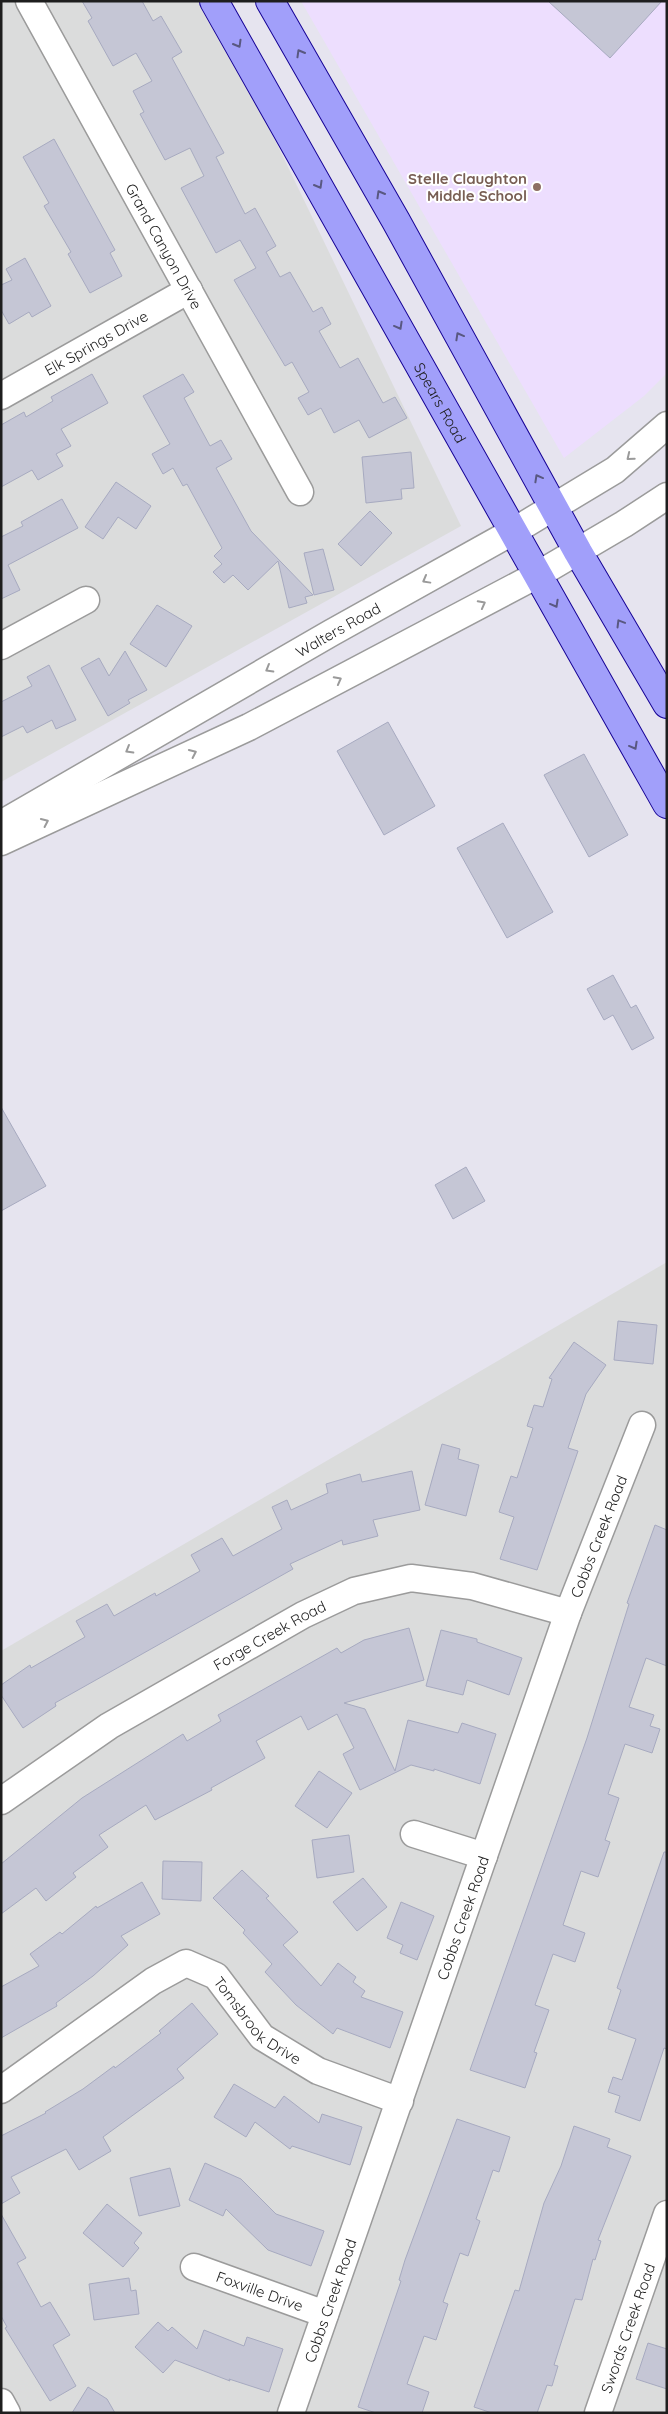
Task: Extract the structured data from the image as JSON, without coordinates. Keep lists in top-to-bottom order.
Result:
{
  "streets": {
    "main road": ["Spears Road"],
    "street": [
      "Grand Canyon Drive",
      "Elk Springs Drive",
      "Walters Road",
      "Cobbs Creek Road",
      "Forge Creek Road",
      "Tomsbrook Drive",
      "Foxville Drive",
      "Swords Creek Road"
    ]
  },
  "crossings": [
    ["Grand Canyon Drive", "Elk Springs Drive"],
    ["Spears Road", "Walters Road"],
    ["Cobbs Creek Road", "Forge Creek Road"],
    ["Cobbs Creek Road", "Tomsbrook Drive"],
    ["Cobbs Creek Road", "Foxville Drive"]
  ],
  "places": ["Stelle Claughton Middle School"]
}
